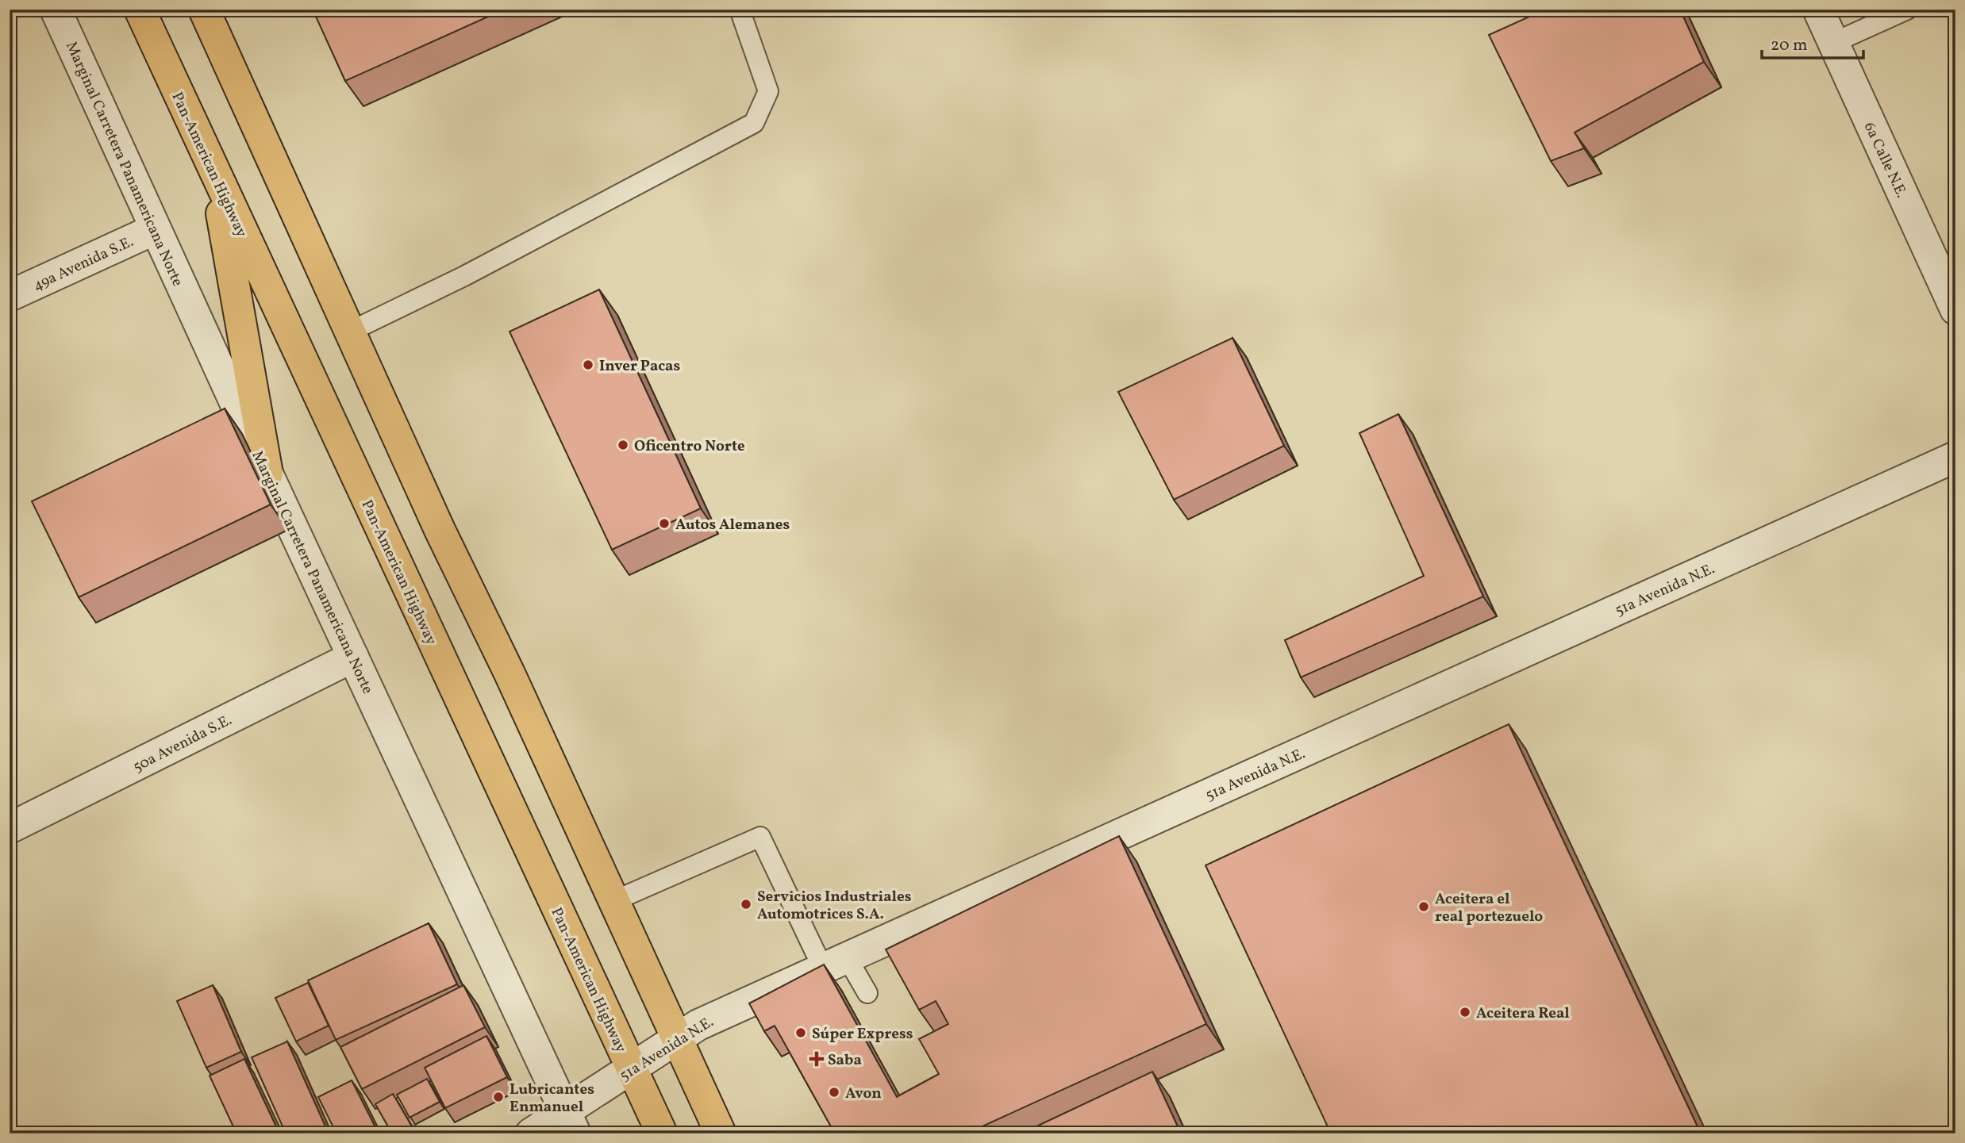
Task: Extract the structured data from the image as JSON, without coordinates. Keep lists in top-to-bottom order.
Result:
{
  "streets": {
    "highway": ["Pan-American Highway"],
    "street": [
      "6a Calle N.E.",
      "Marginal Carretera Panamericana Norte",
      "49a Avenida S.E.",
      "51a Avenida N.E.",
      "50a Avenida S.E."
    ]
  },
  "crossings": [
    ["Marginal Carretera Panamericana Norte", "49a Avenida S.E."],
    ["Marginal Carretera Panamericana Norte", "51a Avenida N.E."],
    ["Marginal Carretera Panamericana Norte", "50a Avenida S.E."],
    ["Pan-American Highway", "51a Avenida N.E."]
  ],
  "places": {
    "other": [
      "Inver Pacas",
      "Oficentro Norte",
      "Autos Alemanes",
      "Servicios Industriales Automotrices S.A.",
      "Aceitera el real portezuelo",
      "Aceitera Real",
      "Súper Express",
      "Avon",
      "Lubricantes Enmanuel"
    ],
    "health": ["Saba"]
  },
  "scale_bar": "20 m"
}
